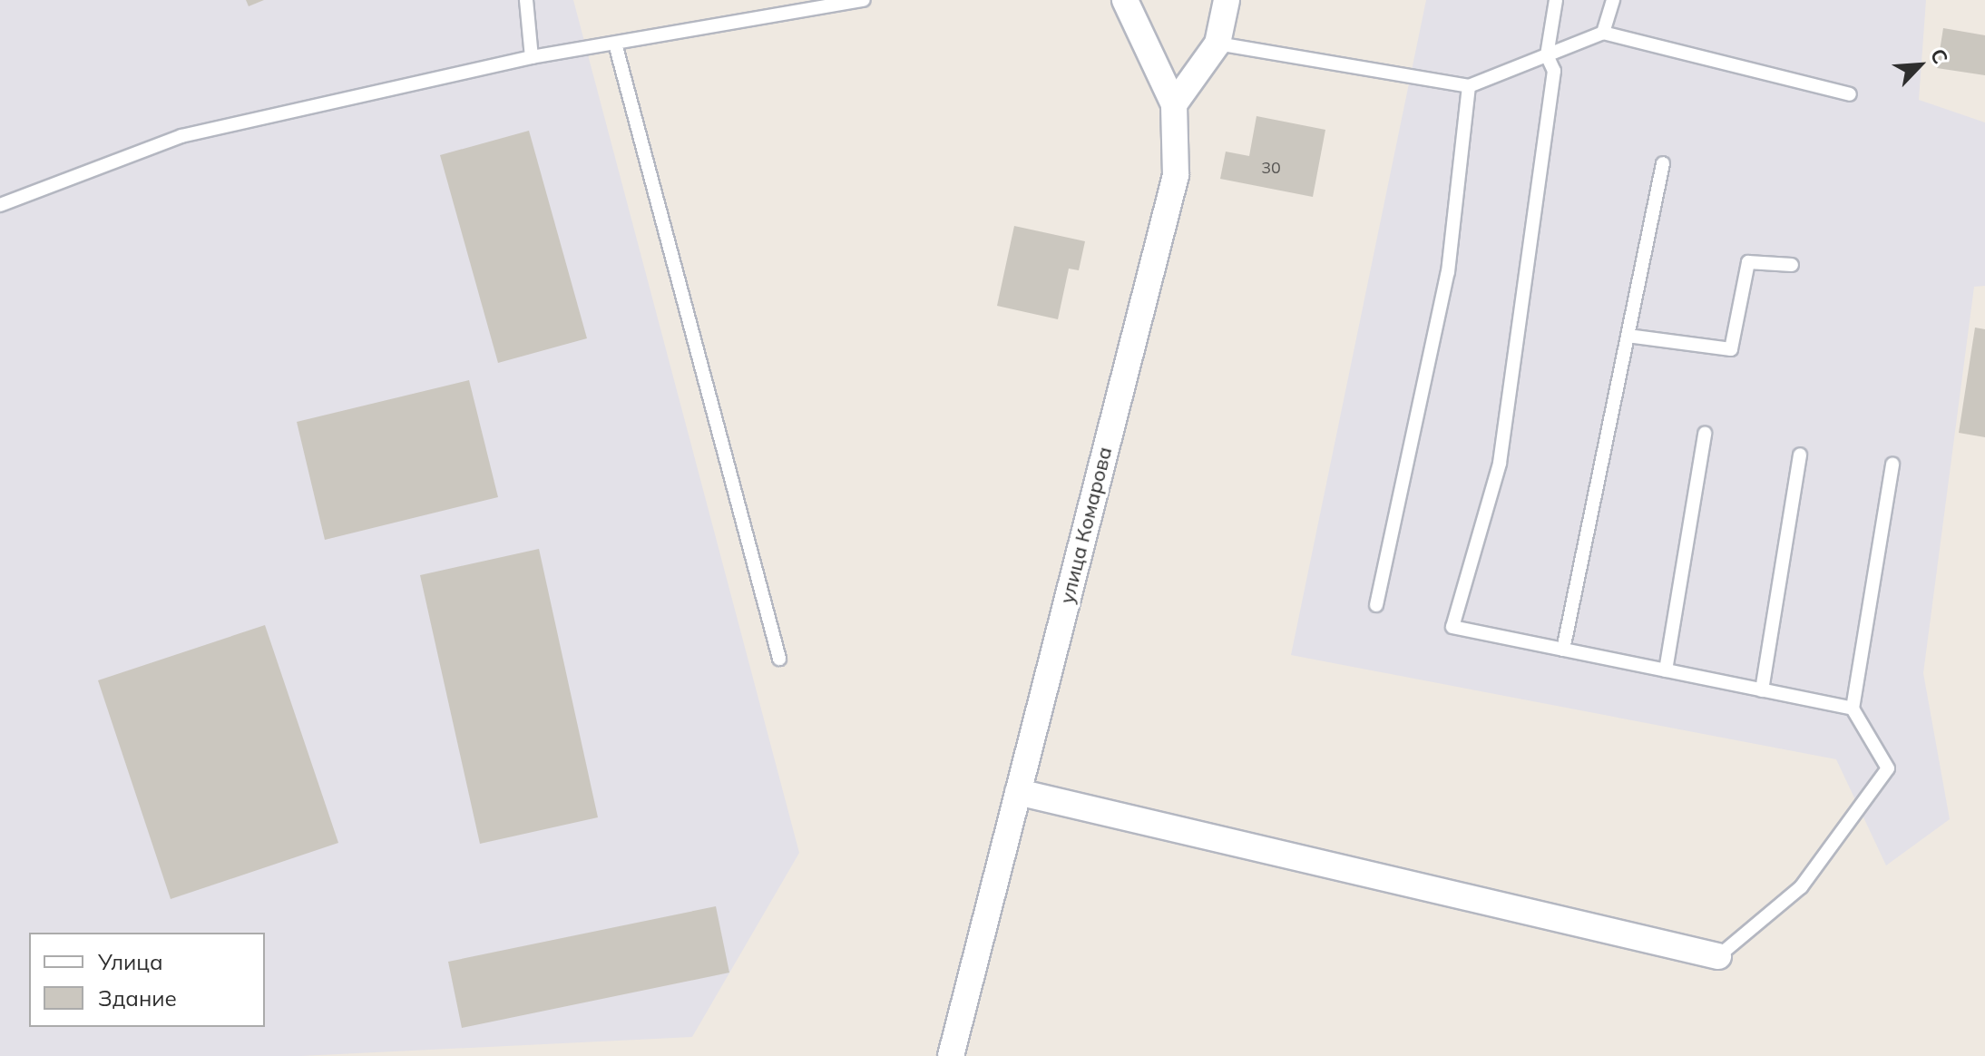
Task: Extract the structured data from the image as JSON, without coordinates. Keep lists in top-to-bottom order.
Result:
{
  "streets": {
    "street": ["улица Комарова"]
  },
  "house_numbers": ["30"],
  "legend": ["Улица", "Здание"],
  "north": "top right"
}
